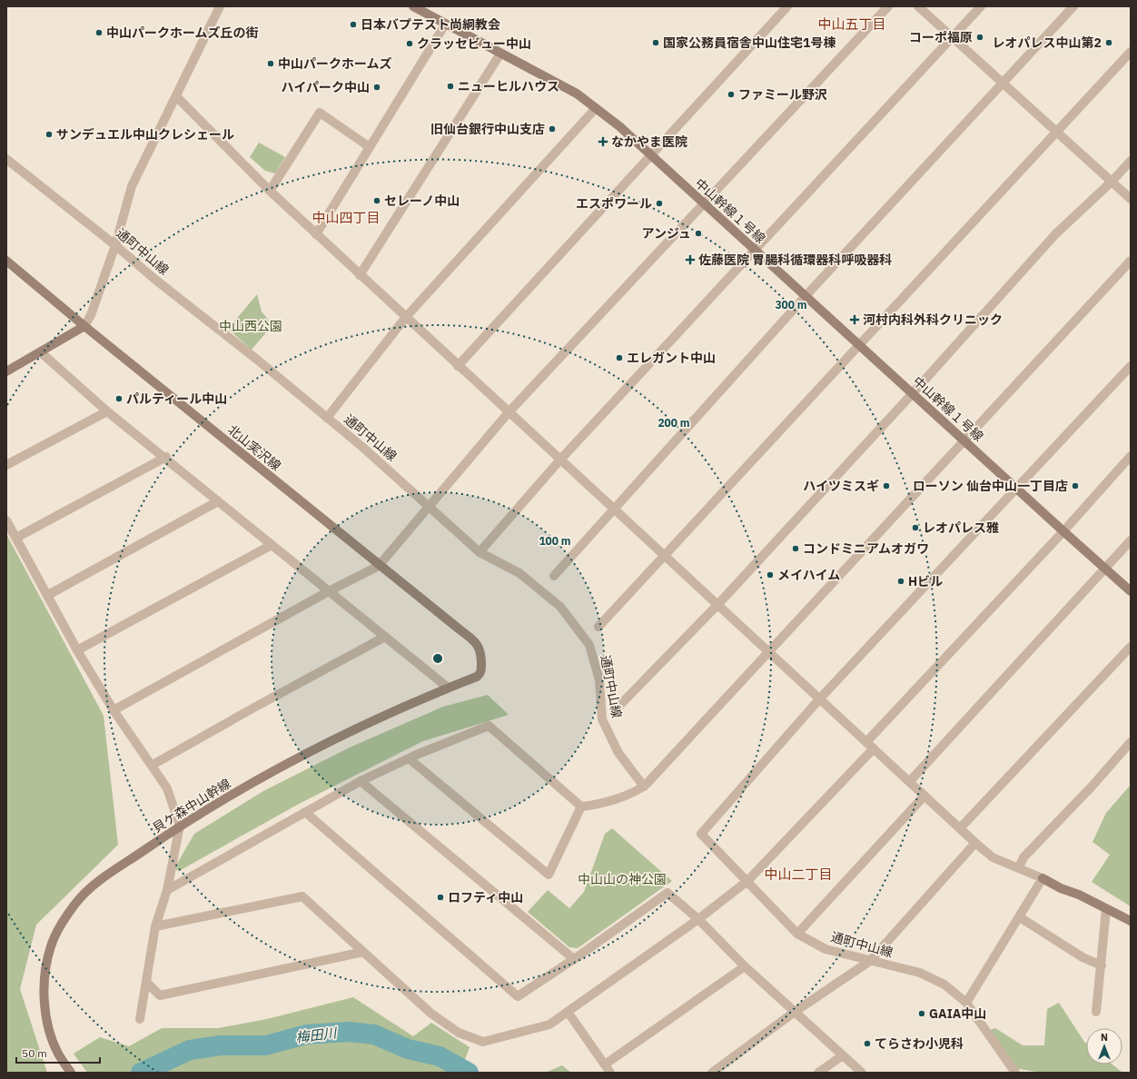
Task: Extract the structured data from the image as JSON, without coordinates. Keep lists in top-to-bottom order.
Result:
{
  "streets": {
    "street": [
      "中山幹線１号線",
      "通町中山線",
      "北山実沢線",
      "貝ケ森中山幹線"
    ]
  },
  "crossings": [
    ["北山実沢線", "貝ケ森中山幹線"]
  ],
  "districts": ["中山五丁目", "中山四丁目", "中山二丁目"],
  "water": ["梅田川"],
  "parks": ["中山西公園", "中山山の神公園"],
  "places": {
    "other": [
      "日本バプテスト尚絅教会",
      "中山パークホームズ丘の街",
      "コーポ福原",
      "国家公務員宿舎中山住宅1号棟",
      "レオパレス中山第2",
      "クラッセビュー中山",
      "中山パークホームズ",
      "ニューヒルハウス",
      "ハイパーク中山",
      "ファミール野沢",
      "旧仙台銀行中山支店",
      "サンデュエル中山クレシェール",
      "セレーノ中山",
      "エスポワール",
      "アンジュ",
      "エレガント中山",
      "パルティール中山",
      "ハイツミスギ",
      "ローソン 仙台中山一丁目店",
      "レオパレス雅",
      "コンドミニアムオガワ",
      "メイハイム",
      "Hビル",
      "ロフティ中山",
      "GAIA中山",
      "てらさわ小児科"
    ],
    "health": ["なかやま医院", "佐藤医院 胃腸科循環器科呼吸器科", "河村内科外科クリニック"]
  },
  "scale_bar": "50 m",
  "north": "top",
  "rings": ["300 m", "200 m", "100 m"]
}
